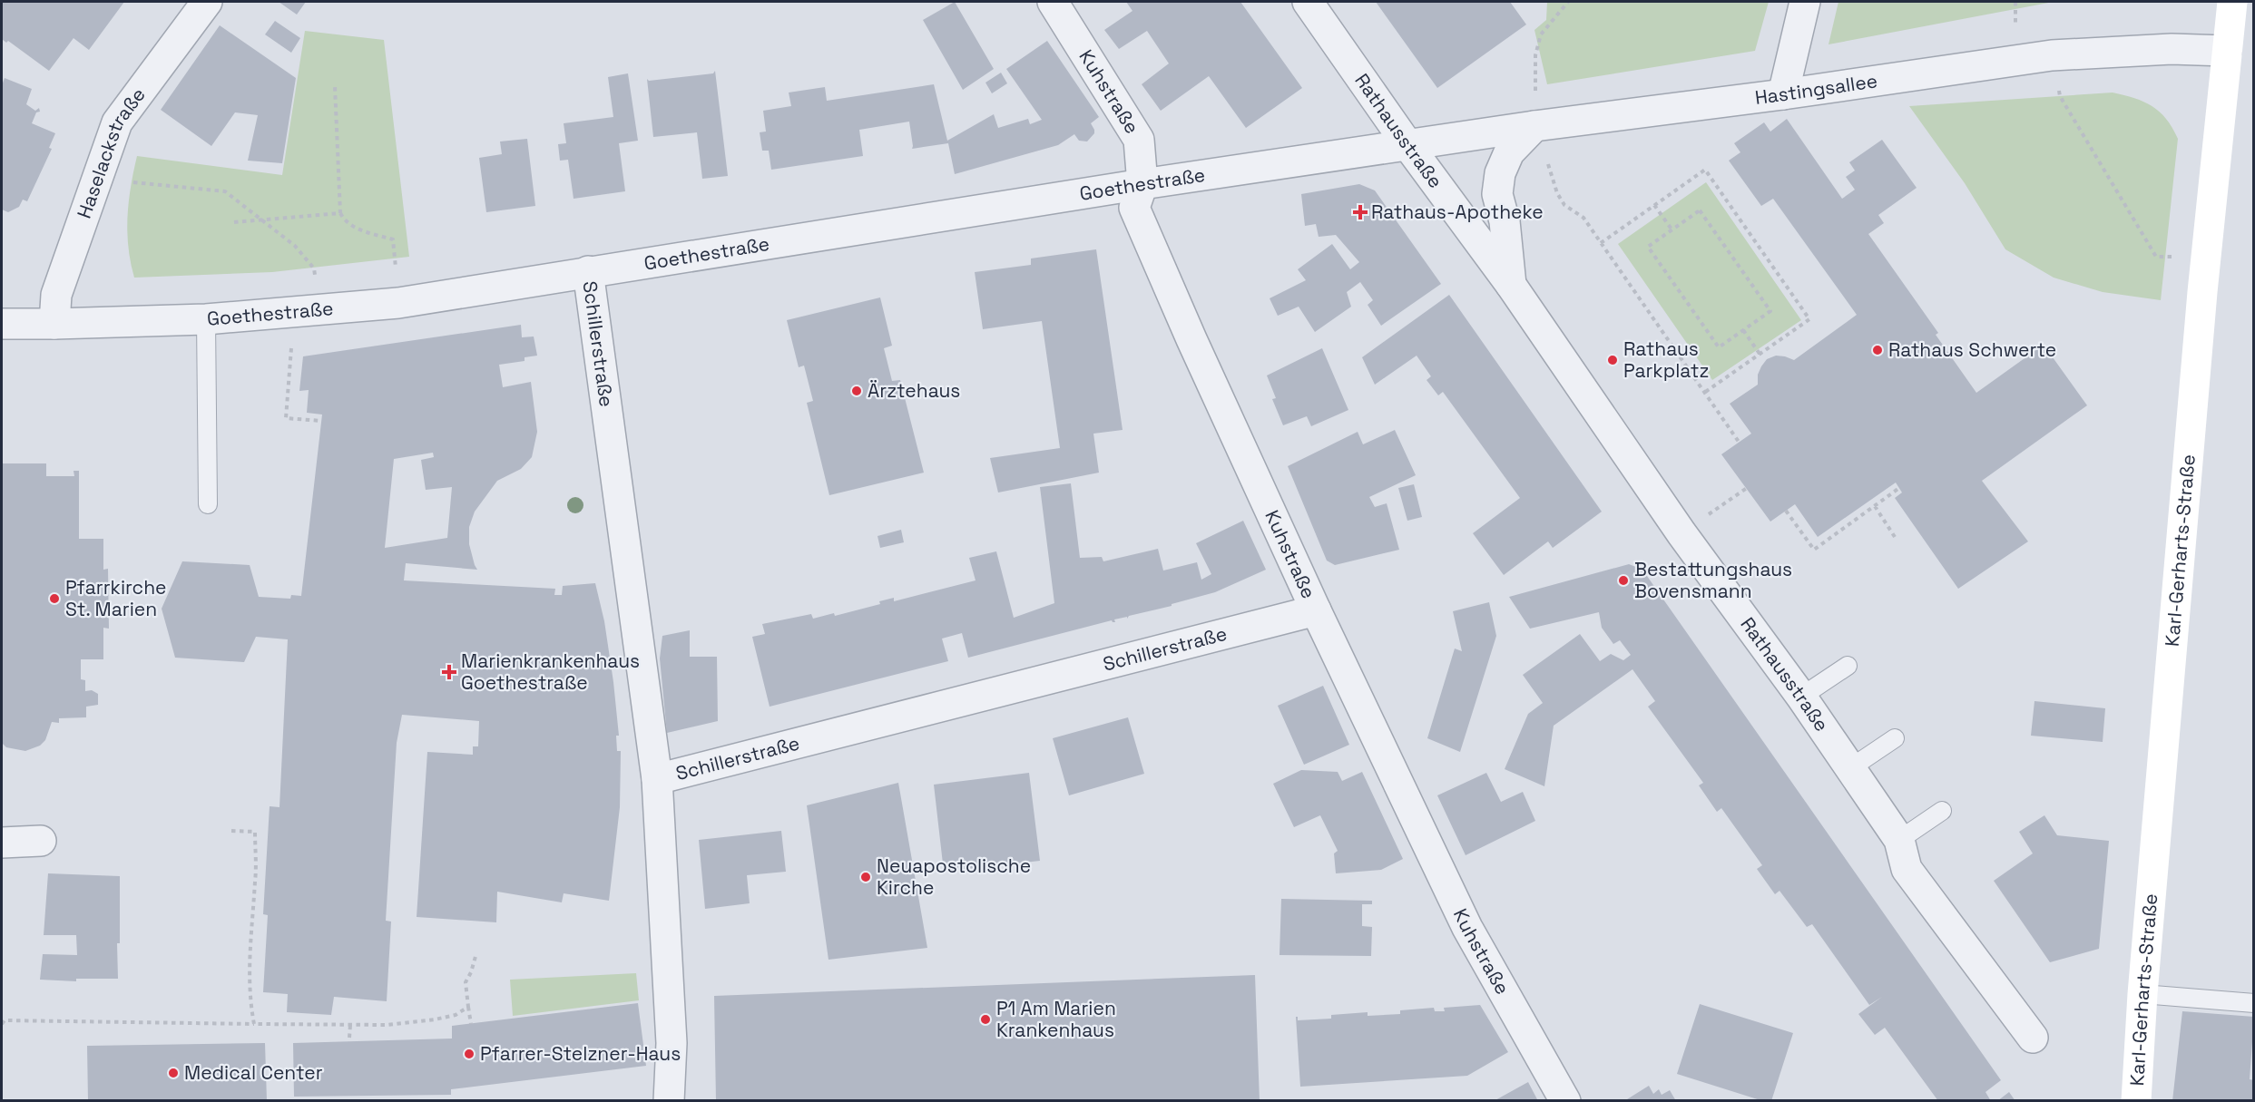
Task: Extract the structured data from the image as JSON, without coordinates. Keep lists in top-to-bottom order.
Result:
{
  "streets": {
    "main road": ["Karl-Gerharts-Straße"],
    "street": [
      "Hastingsallee",
      "Kuhstraße",
      "Rathausstraße",
      "Haselackstraße",
      "Goethestraße",
      "Schillerstraße"
    ]
  },
  "crossings": [
    ["Hastingsallee", "Rathausstraße"],
    ["Hastingsallee", "Goethestraße"],
    ["Hastingsallee", "Karl-Gerharts-Straße"],
    ["Kuhstraße", "Goethestraße"],
    ["Kuhstraße", "Schillerstraße"],
    ["Rathausstraße", "Goethestraße"],
    ["Haselackstraße", "Goethestraße"],
    ["Goethestraße", "Schillerstraße"]
  ],
  "places": {
    "health": ["Rathaus-Apotheke", "Marienkrankenhaus Goethestraße"],
    "other": [
      "Rathaus Schwerte",
      "Rathaus Parkplatz",
      "Ärztehaus",
      "Bestattungshaus Bovensmann",
      "Pfarrkirche St. Marien",
      "Neuapostolische Kirche",
      "P1 Am Marien Krankenhaus",
      "Pfarrer-Stelzner-Haus",
      "Medical Center"
    ]
  }
}
